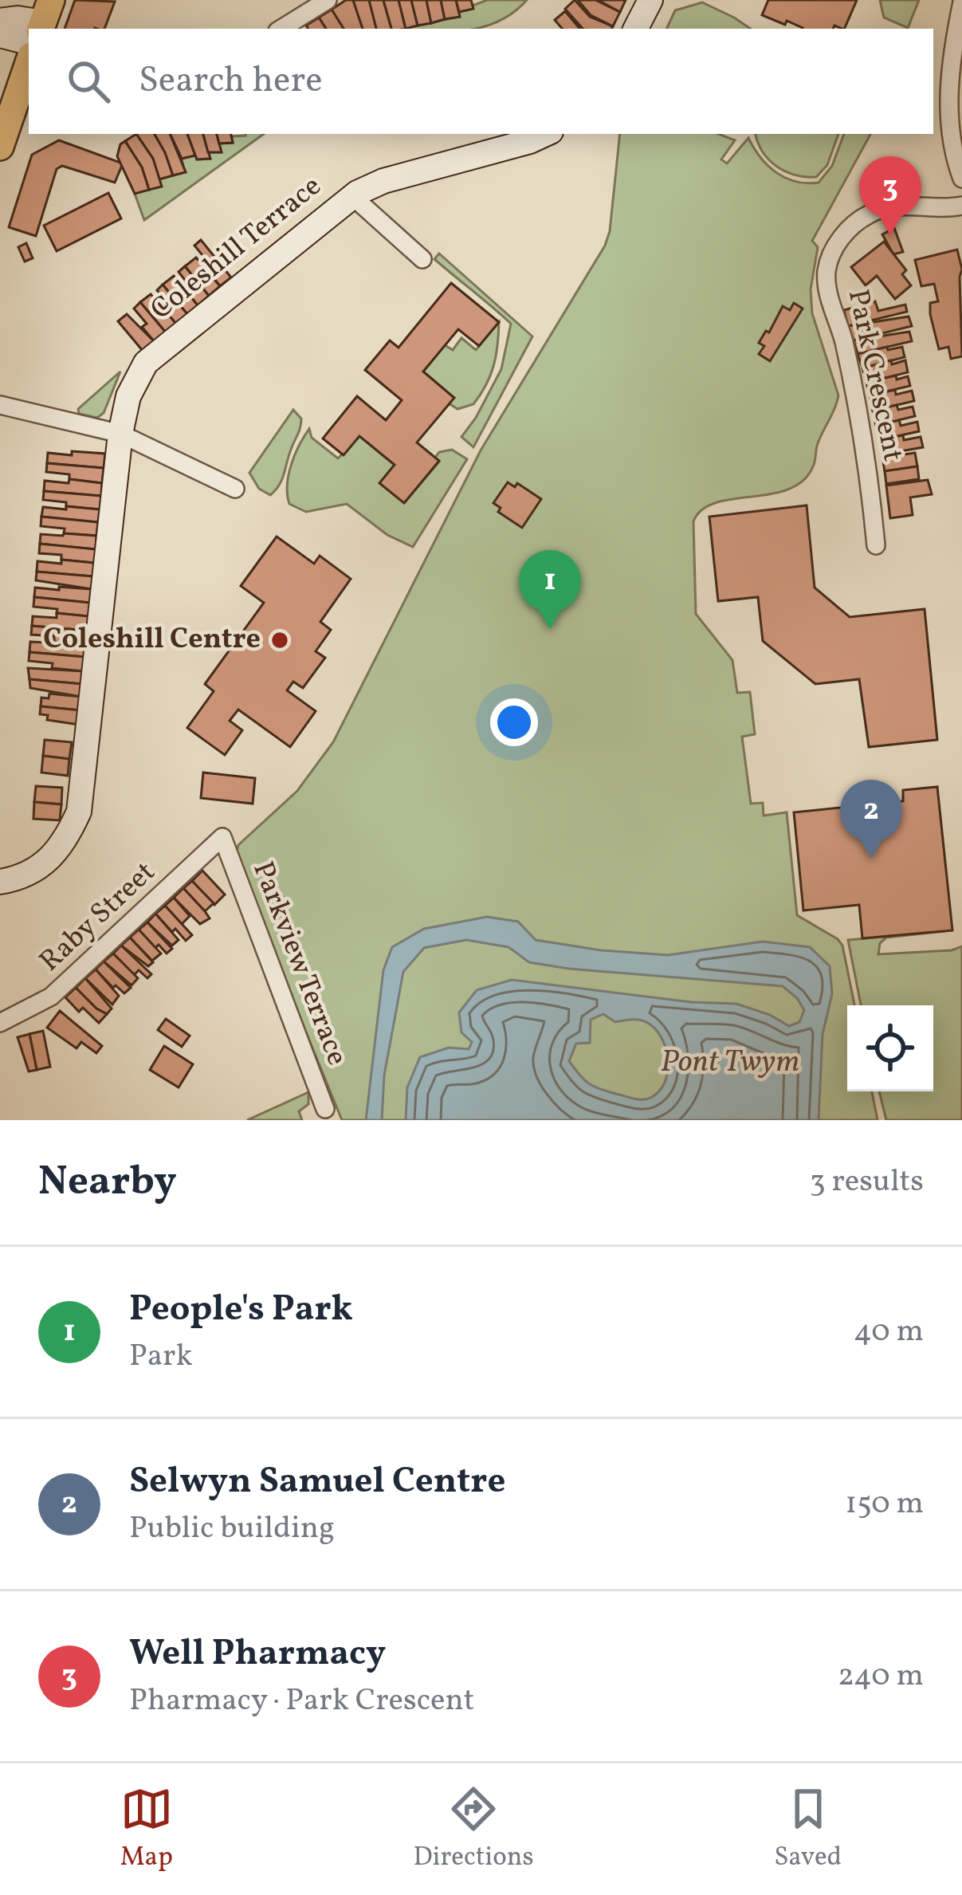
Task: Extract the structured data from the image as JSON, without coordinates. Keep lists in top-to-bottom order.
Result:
{
  "streets": {
    "main road": ["Coleshill Terrace"],
    "street": ["Park Crescent", "Raby Street", "Parkview Terrace"]
  },
  "crossings": [
    ["Raby Street", "Parkview Terrace"]
  ],
  "water": ["Pont Twym"],
  "places": ["Coleshill Centre"],
  "page": {
    "search": "Search here",
    "pins": ["3", "1", "2"],
    "heading": ["Nearby", "3 results"],
    "list": [
      {
        "mark": "1",
        "name": "People's Park",
        "note": "Park",
        "value": "40 m"
      },
      {
        "mark": "2",
        "name": "Selwyn Samuel Centre",
        "note": "Public building",
        "value": "150 m"
      },
      {
        "mark": "3",
        "name": "Well Pharmacy",
        "note": "Pharmacy · Park Crescent",
        "value": "240 m"
      }
    ],
    "nav": ["Map", "Directions", "Saved"]
  }
}
